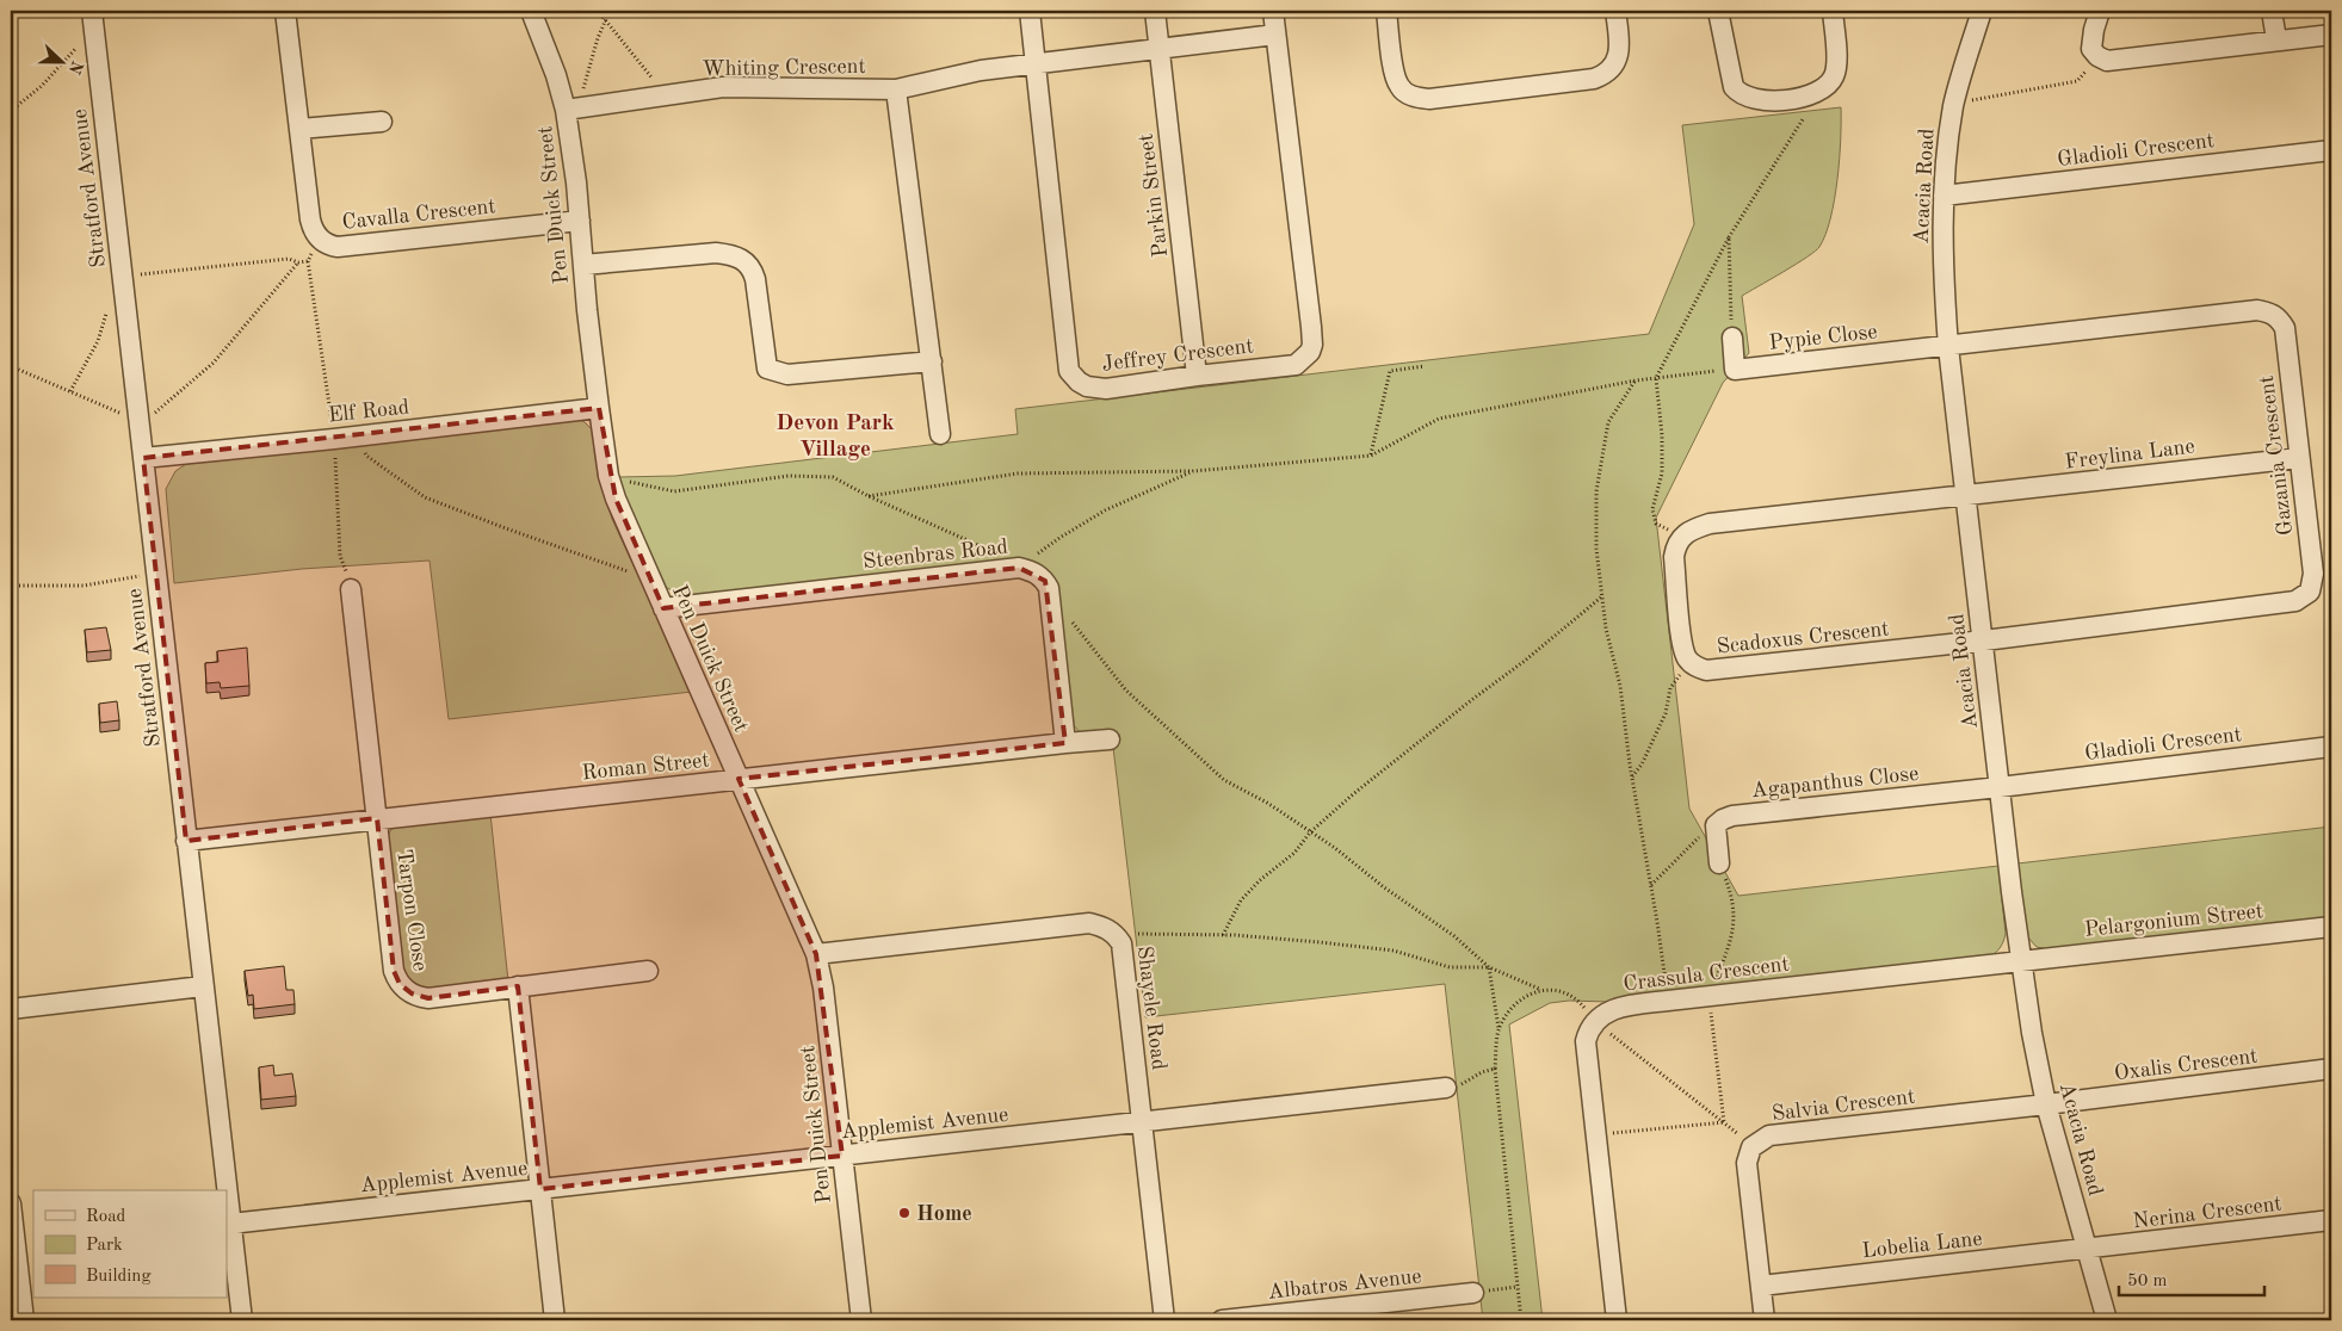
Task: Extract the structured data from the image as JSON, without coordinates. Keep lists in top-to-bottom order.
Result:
{
  "streets": {
    "street": [
      "Whiting Crescent",
      "Gladioli Crescent",
      "Acacia Road",
      "Stratford Avenue",
      "Parkin Street",
      "Pen Duick Street",
      "Cavalla Crescent",
      "Pypie Close",
      "Jeffrey Crescent",
      "Elf Road",
      "Freylina Lane",
      "Gazania Crescent",
      "Steenbras Road",
      "Scadoxus Crescent",
      "Roman Street",
      "Agapanthus Close",
      "Tarpon Close",
      "Pelargonium Street",
      "Crassula Crescent",
      "Shayele Road",
      "Oxalis Crescent",
      "Salvia Crescent",
      "Applemist Avenue",
      "Nerina Crescent",
      "Lobelia Lane",
      "Albatros Avenue"
    ]
  },
  "crossings": [
    ["Whiting Crescent", "Parkin Street"],
    ["Whiting Crescent", "Pen Duick Street"],
    ["Whiting Crescent", "Jeffrey Crescent"],
    ["Gladioli Crescent", "Acacia Road"],
    ["Gladioli Crescent", "Agapanthus Close"],
    ["Acacia Road", "Pypie Close"],
    ["Acacia Road", "Freylina Lane"],
    ["Acacia Road", "Gazania Crescent"],
    ["Acacia Road", "Scadoxus Crescent"],
    ["Acacia Road", "Agapanthus Close"],
    ["Acacia Road", "Pelargonium Street"],
    ["Acacia Road", "Crassula Crescent"],
    ["Acacia Road", "Oxalis Crescent"],
    ["Acacia Road", "Salvia Crescent"],
    ["Acacia Road", "Nerina Crescent"],
    ["Acacia Road", "Lobelia Lane"],
    ["Stratford Avenue", "Elf Road"],
    ["Stratford Avenue", "Roman Street"],
    ["Stratford Avenue", "Applemist Avenue"],
    ["Parkin Street", "Jeffrey Crescent"],
    ["Pen Duick Street", "Cavalla Crescent"],
    ["Pen Duick Street", "Elf Road"],
    ["Pen Duick Street", "Steenbras Road"],
    ["Pen Duick Street", "Roman Street"],
    ["Pen Duick Street", "Shayele Road"],
    ["Pen Duick Street", "Applemist Avenue"],
    ["Pypie Close", "Gazania Crescent"],
    ["Freylina Lane", "Gazania Crescent"],
    ["Gazania Crescent", "Scadoxus Crescent"],
    ["Steenbras Road", "Roman Street"],
    ["Roman Street", "Tarpon Close"],
    ["Pelargonium Street", "Crassula Crescent"],
    ["Shayele Road", "Applemist Avenue"],
    ["Oxalis Crescent", "Salvia Crescent"],
    ["Salvia Crescent", "Lobelia Lane"],
    ["Nerina Crescent", "Lobelia Lane"]
  ],
  "districts": ["Devon Park Village"],
  "places": ["Home"],
  "legend": ["Road", "Park", "Building"],
  "scale_bar": "50 m",
  "north": "right"
}
